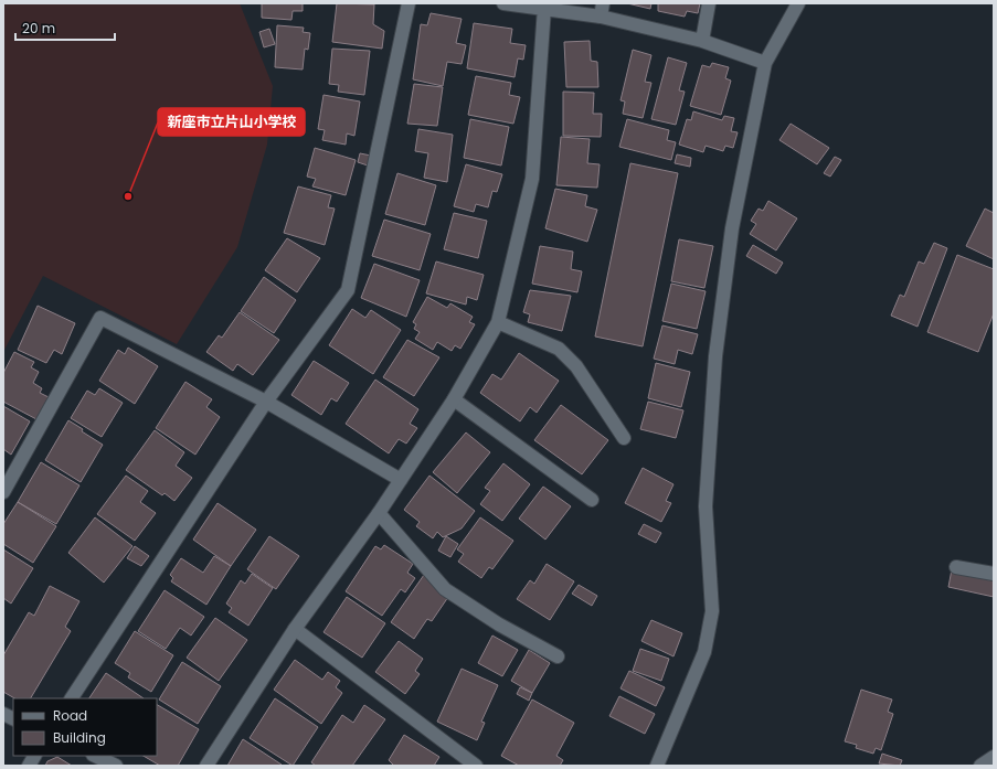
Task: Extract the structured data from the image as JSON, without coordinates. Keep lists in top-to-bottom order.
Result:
{
  "places": ["新座市立片山小学校"],
  "legend": ["Road", "Building"],
  "scale_bar": "20 m"
}
